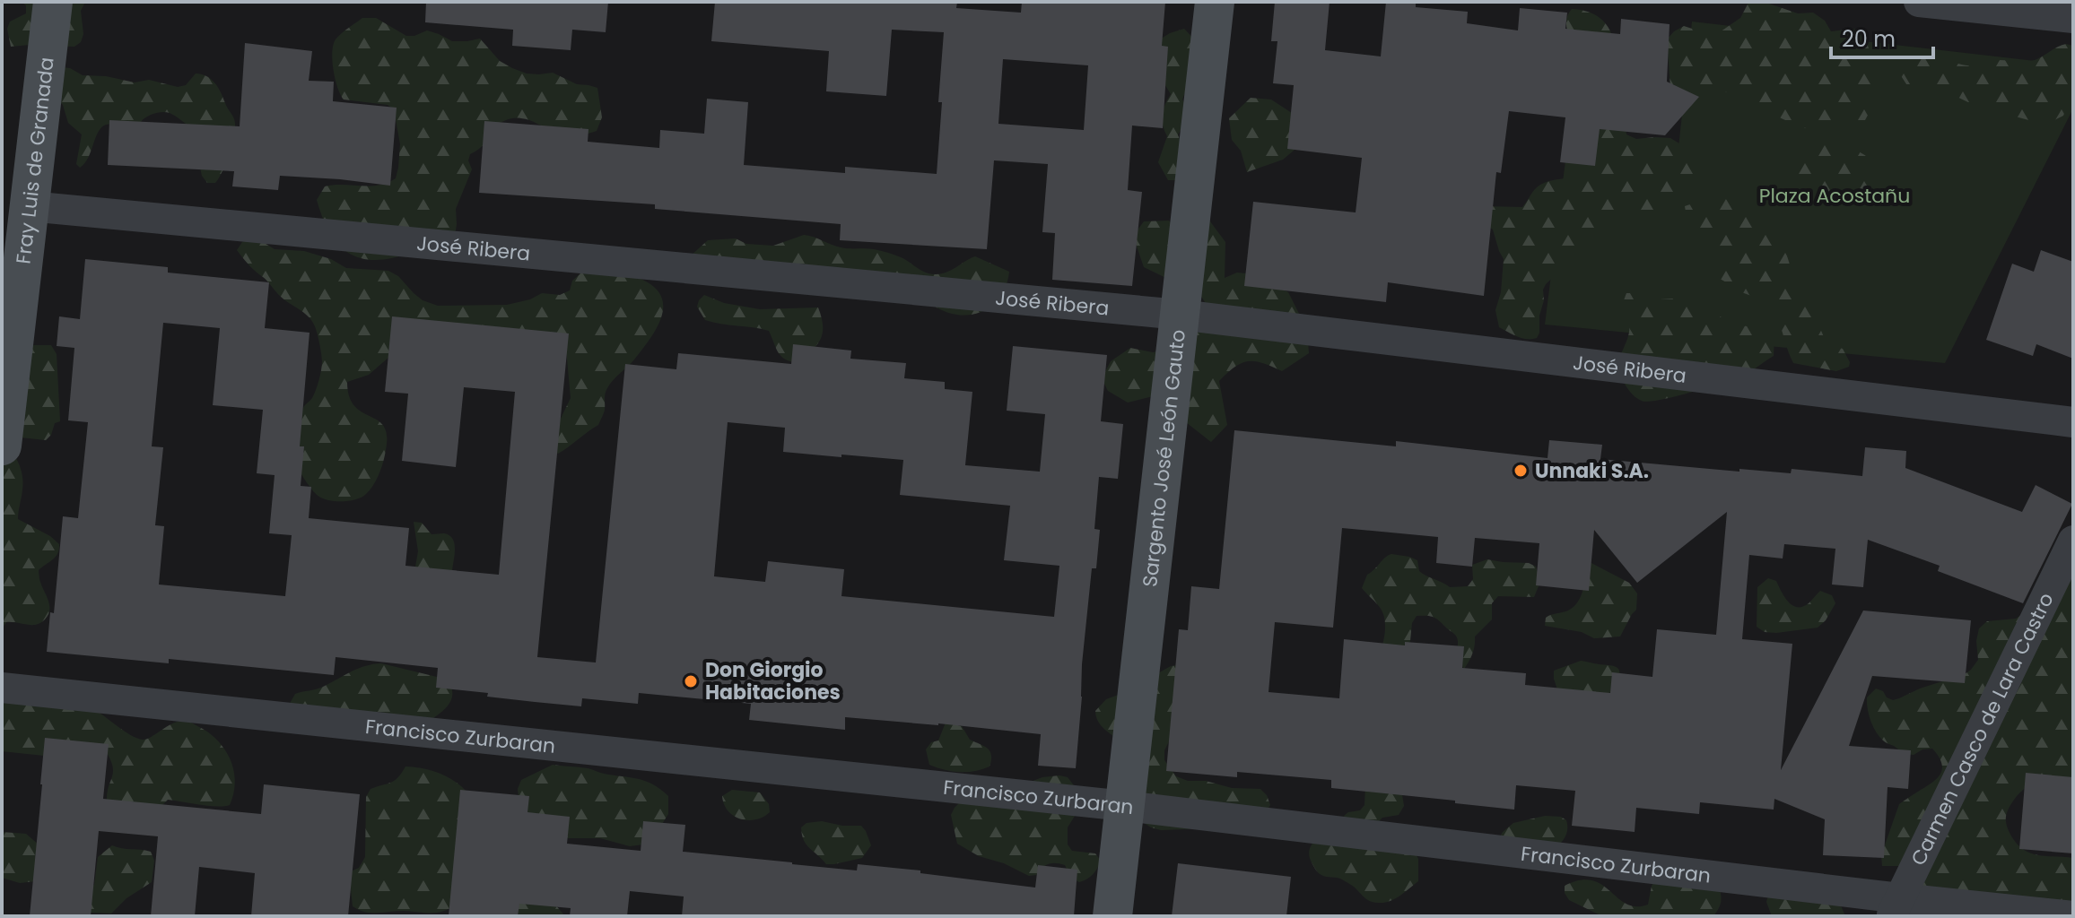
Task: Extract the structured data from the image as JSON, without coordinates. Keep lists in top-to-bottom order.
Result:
{
  "streets": {
    "street": [
      "Fray Luis de Granada",
      "José Ribera",
      "Sargento José León Gauto",
      "Carmen Casco de Lara Castro",
      "Francisco Zurbaran"
    ]
  },
  "crossings": [
    ["Fray Luis de Granada", "José Ribera"],
    ["José Ribera", "Sargento José León Gauto"],
    ["Sargento José León Gauto", "Francisco Zurbaran"],
    ["Carmen Casco de Lara Castro", "Francisco Zurbaran"]
  ],
  "parks": ["Plaza Acostañu"],
  "places": ["Unnaki S.A.", "Don Giorgio Habitaciones"],
  "scale_bar": "20 m"
}
